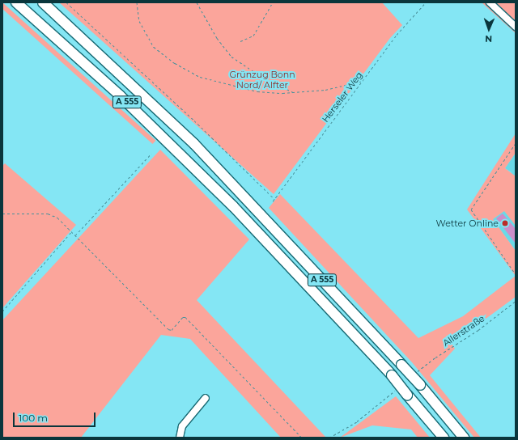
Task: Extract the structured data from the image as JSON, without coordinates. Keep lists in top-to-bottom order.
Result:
{
  "streets": {
    "highway": ["A 555"],
    "path": ["Herseler Weg", "Allerstraße"]
  },
  "parks": ["Grünzug Bonn Nord/ Alfter"],
  "places": ["Wetter Online"],
  "scale_bar": "100 m",
  "north": "bottom"
}
